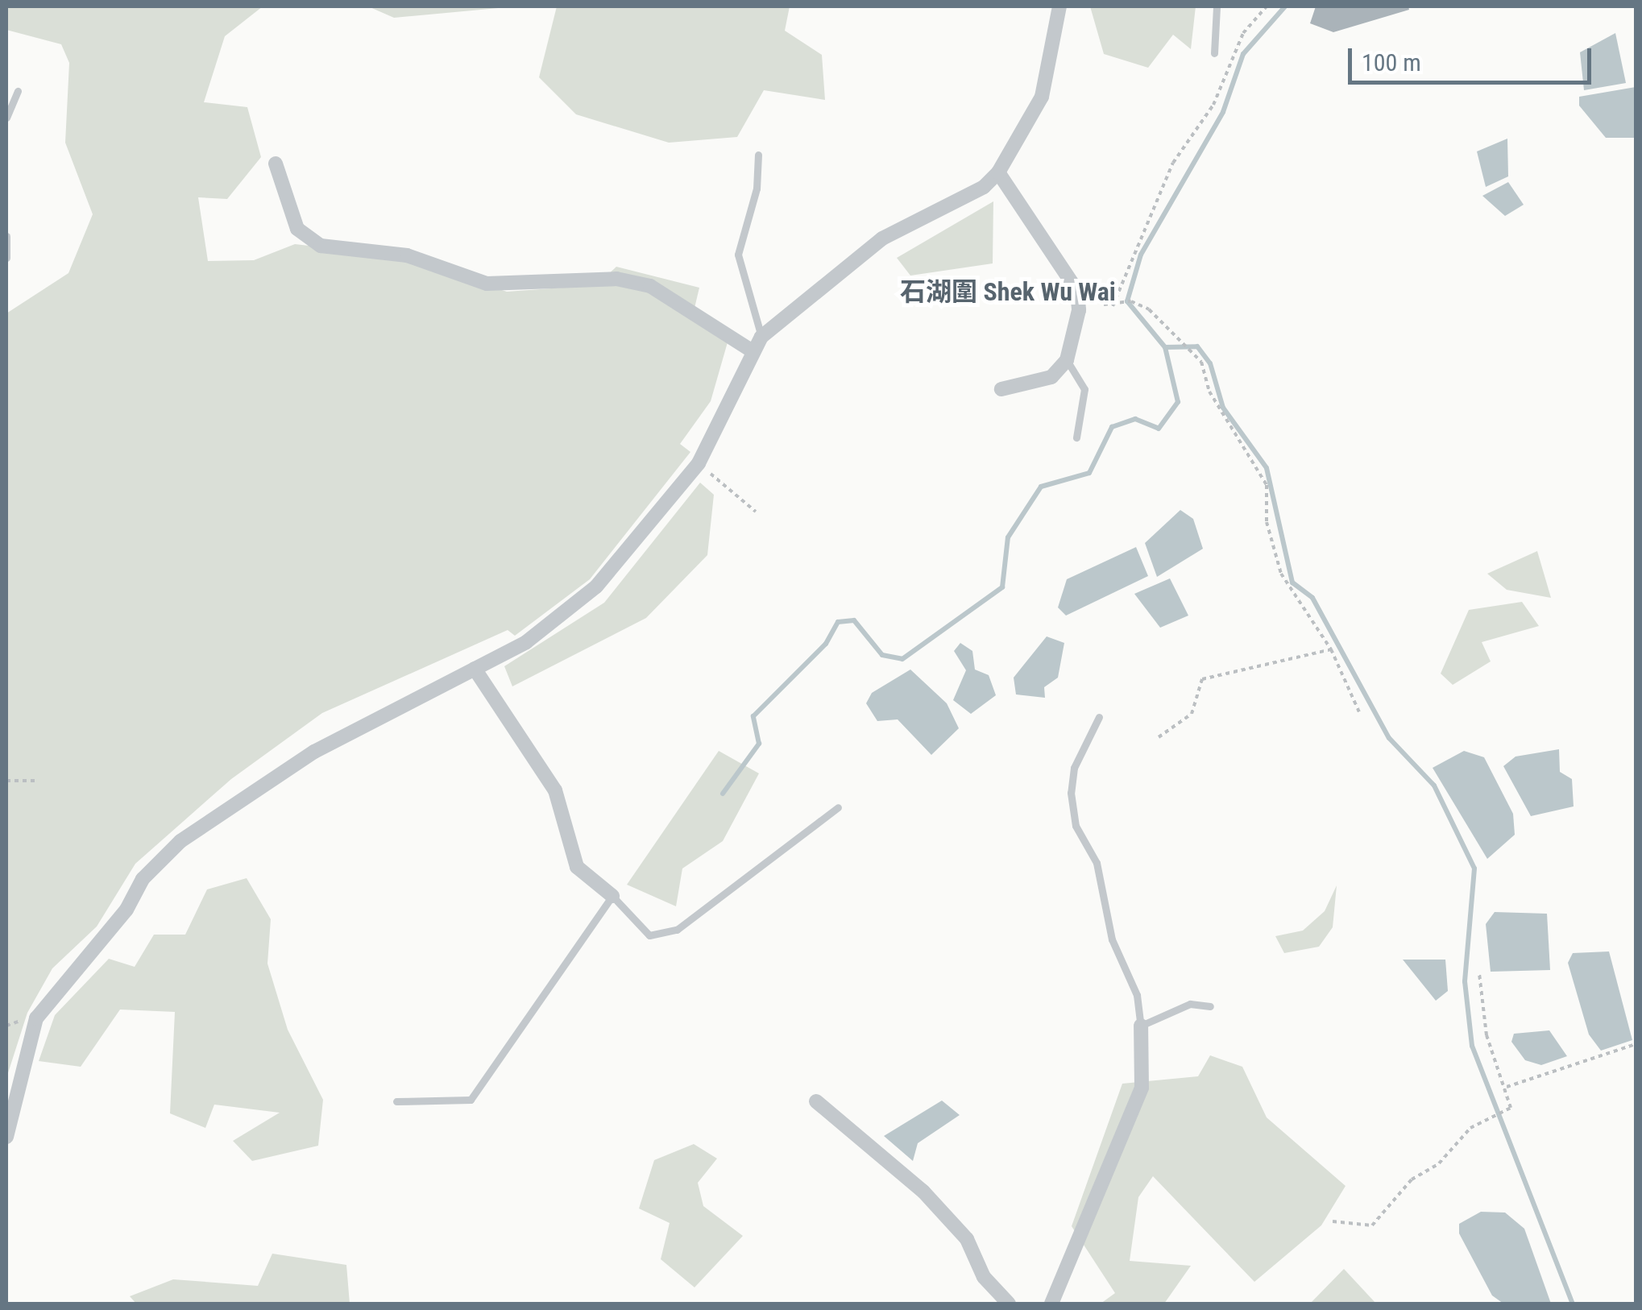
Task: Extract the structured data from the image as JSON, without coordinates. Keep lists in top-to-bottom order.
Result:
{
  "districts": ["石湖圍 Shek Wu Wai"],
  "scale_bar": "100 m"
}
